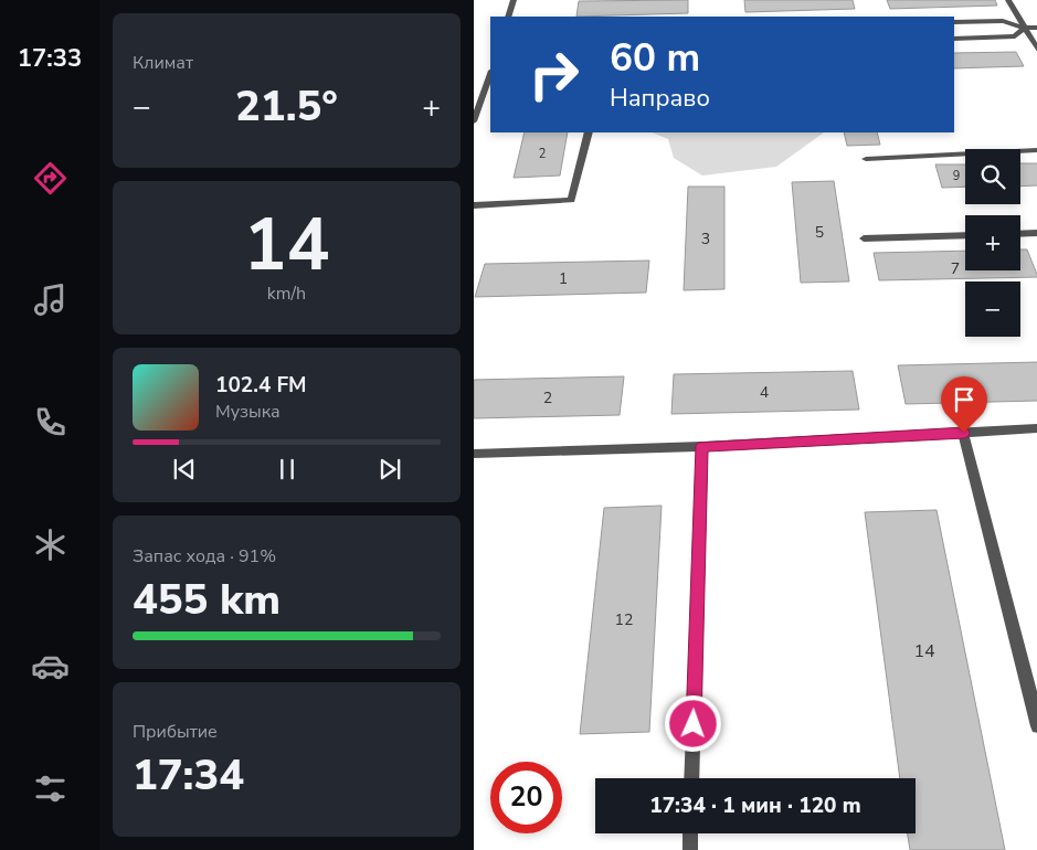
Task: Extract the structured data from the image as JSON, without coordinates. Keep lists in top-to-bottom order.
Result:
{
  "house_numbers": [
    "2",
    "9",
    "5",
    "3",
    "7",
    "1",
    "4",
    "2",
    "12",
    "14"
  ],
  "page": {
    "tabs": "17:33",
    "tile": [
      "Климат",
      ["14", "km/h"],
      ["Запас хода · 91%", "455 km"],
      ["Прибытие", "17:34"]
    ],
    "turn": ["60 m", "Направо"],
    "heat": ["−", "21.5°", "+"],
    "map_buttons": ["+", "−"],
    "song": ["102.4 FM", "Музыка"],
    "limit": "20",
    "trip": "17:34 · 1 мин · 120 m"
  }
}
